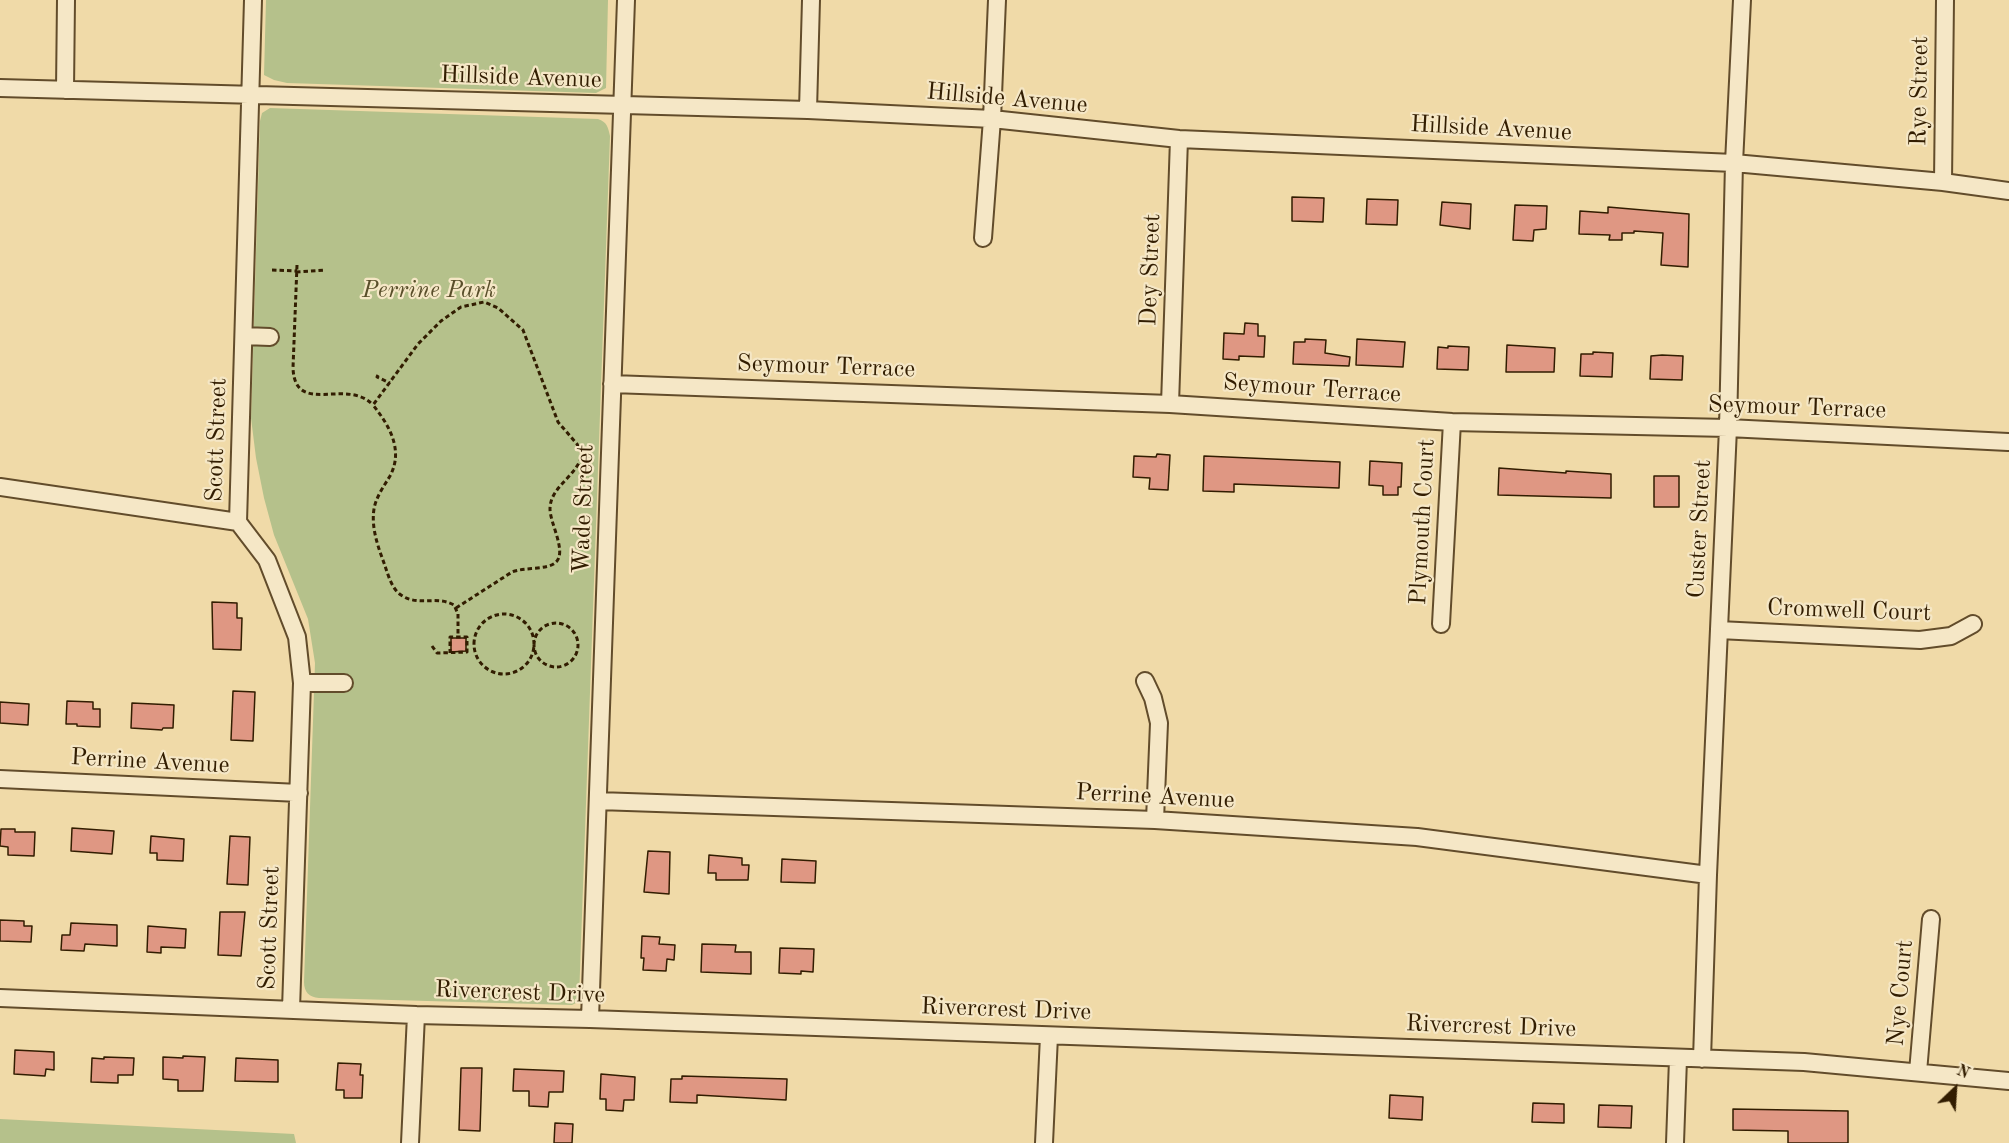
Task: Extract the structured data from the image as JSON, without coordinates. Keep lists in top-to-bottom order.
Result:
{
  "streets": {
    "street": [
      "Hillside Avenue",
      "Rye Street",
      "Dey Street",
      "Seymour Terrace",
      "Scott Street",
      "Wade Street",
      "Plymouth Court",
      "Custer Street",
      "Cromwell Court",
      "Perrine Avenue",
      "Rivercrest Drive",
      "Nye Court"
    ]
  },
  "crossings": [
    ["Hillside Avenue", "Rye Street"],
    ["Hillside Avenue", "Dey Street"],
    ["Hillside Avenue", "Scott Street"],
    ["Hillside Avenue", "Wade Street"],
    ["Hillside Avenue", "Custer Street"],
    ["Dey Street", "Seymour Terrace"],
    ["Seymour Terrace", "Wade Street"],
    ["Seymour Terrace", "Plymouth Court"],
    ["Seymour Terrace", "Custer Street"],
    ["Scott Street", "Perrine Avenue"],
    ["Scott Street", "Rivercrest Drive"],
    ["Wade Street", "Perrine Avenue"],
    ["Wade Street", "Rivercrest Drive"],
    ["Custer Street", "Cromwell Court"],
    ["Custer Street", "Perrine Avenue"],
    ["Custer Street", "Rivercrest Drive"],
    ["Rivercrest Drive", "Nye Court"]
  ],
  "parks": ["Perrine Park"],
  "north": "top right"
}
